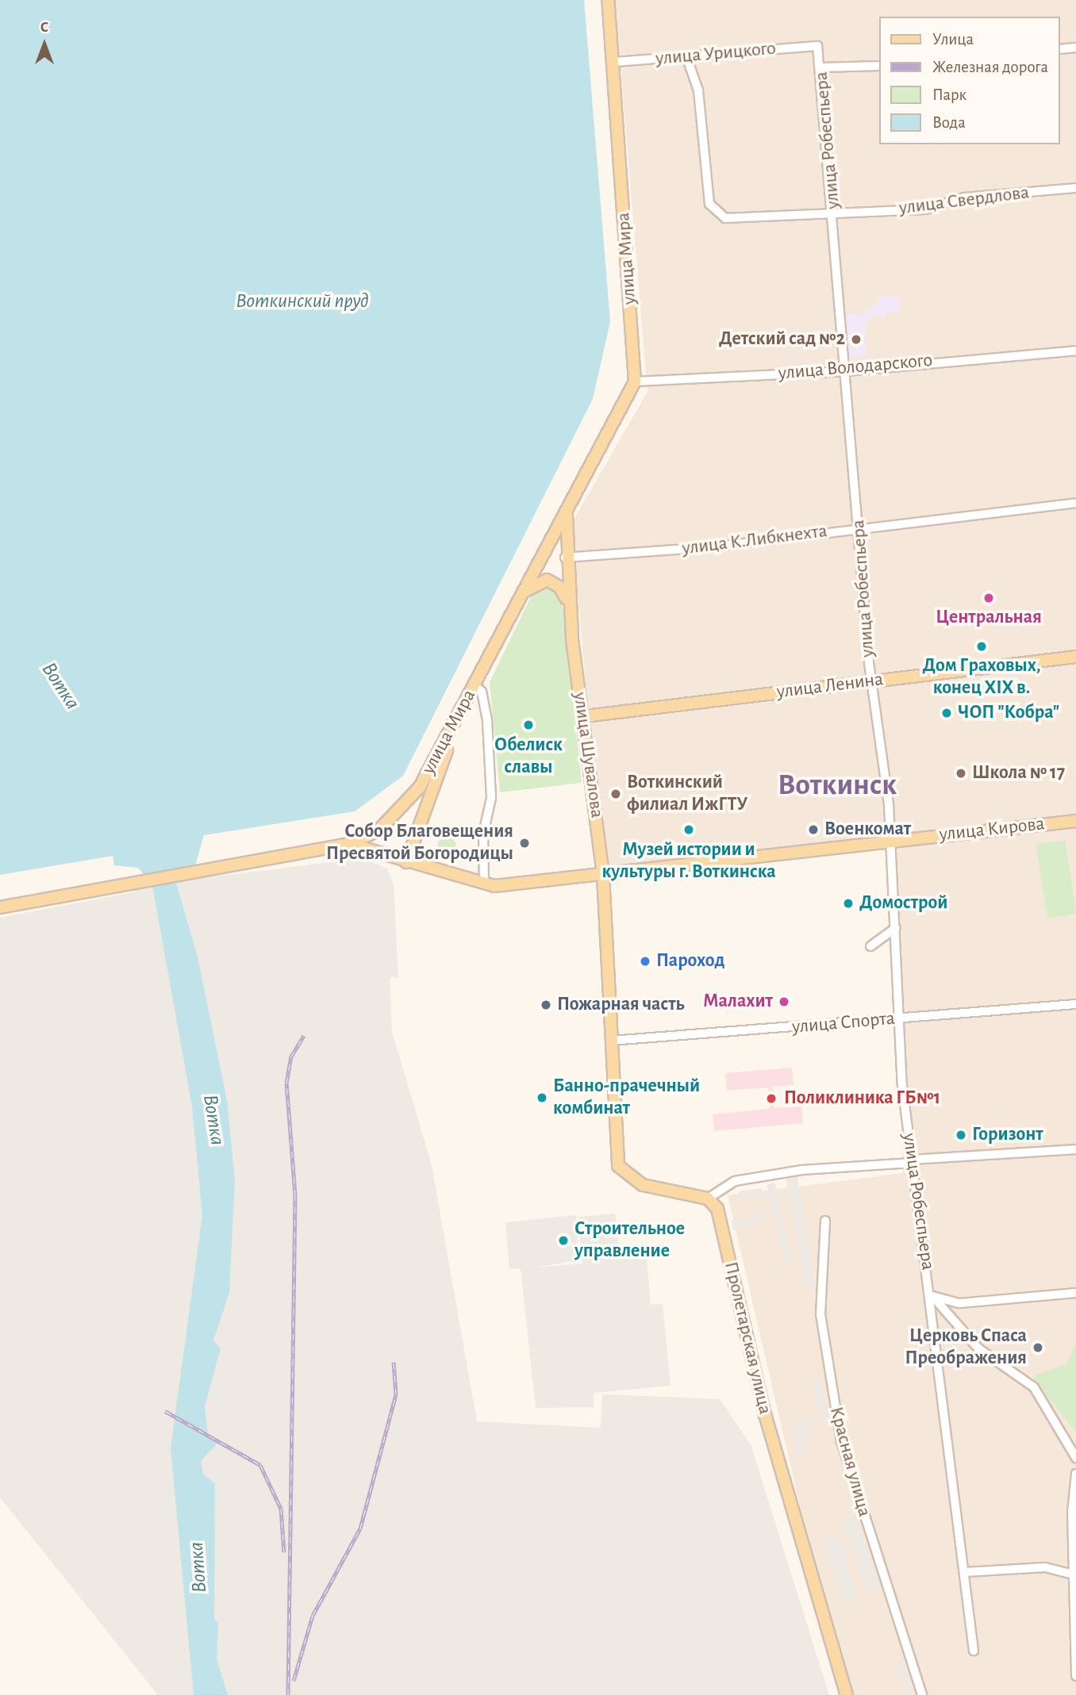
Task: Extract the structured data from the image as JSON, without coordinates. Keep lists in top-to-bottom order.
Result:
{
  "streets": {
    "main road": [
      "улица Мира",
      "улица Ленина",
      "улица Шувалова",
      "улица Кирова",
      "Пролетарская улица"
    ],
    "street": [
      "улица Урицкого",
      "улица Робеспьера",
      "улица Свердлова",
      "улица Володарского",
      "улица К.Либкнехта",
      "улица Спорта",
      "Красная улица"
    ]
  },
  "crossings": [
    ["улица Урицкого", "улица Робеспьера"],
    ["улица Урицкого", "улица Свердлова"],
    ["улица Урицкого", "улица Мира"],
    ["улица Робеспьера", "улица Свердлова"],
    ["улица Робеспьера", "улица Володарского"],
    ["улица Робеспьера", "улица К.Либкнехта"],
    ["улица Робеспьера", "улица Ленина"],
    ["улица Робеспьера", "улица Кирова"],
    ["улица Робеспьера", "улица Спорта"],
    ["улица Мира", "улица Володарского"],
    ["улица Мира", "улица К.Либкнехта"],
    ["улица Мира", "улица Шувалова"],
    ["улица Мира", "улица Кирова"],
    ["улица Ленина", "улица Шувалова"],
    ["улица Шувалова", "улица Кирова"],
    ["улица Шувалова", "улица Спорта"]
  ],
  "districts": ["Воткинск"],
  "water": ["Воткинский пруд", "Вотка"],
  "places": [
    "Детский сад №2",
    "Центральная",
    "Дом Граховых, конец XIX в.",
    "ЧОП \"Кобра\"",
    "Обелиск славы",
    "Школа № 17",
    "Воткинский филиал ИжГТУ",
    "Музей истории и культуры г. Воткинска",
    "Военкомат",
    "Собор Благовещения Пресвятой Богородицы",
    "Домострой",
    "Пароход",
    "Малахит",
    "Пожарная часть",
    "Банно-прачечный комбинат",
    "Поликлиника ГБ№1",
    "Горизонт",
    "Строительное управление",
    "Церковь Спаса Преображения"
  ],
  "legend": [
    "Улица",
    "Железная дорога",
    "Парк",
    "Вода"
  ],
  "north": "top"
}
